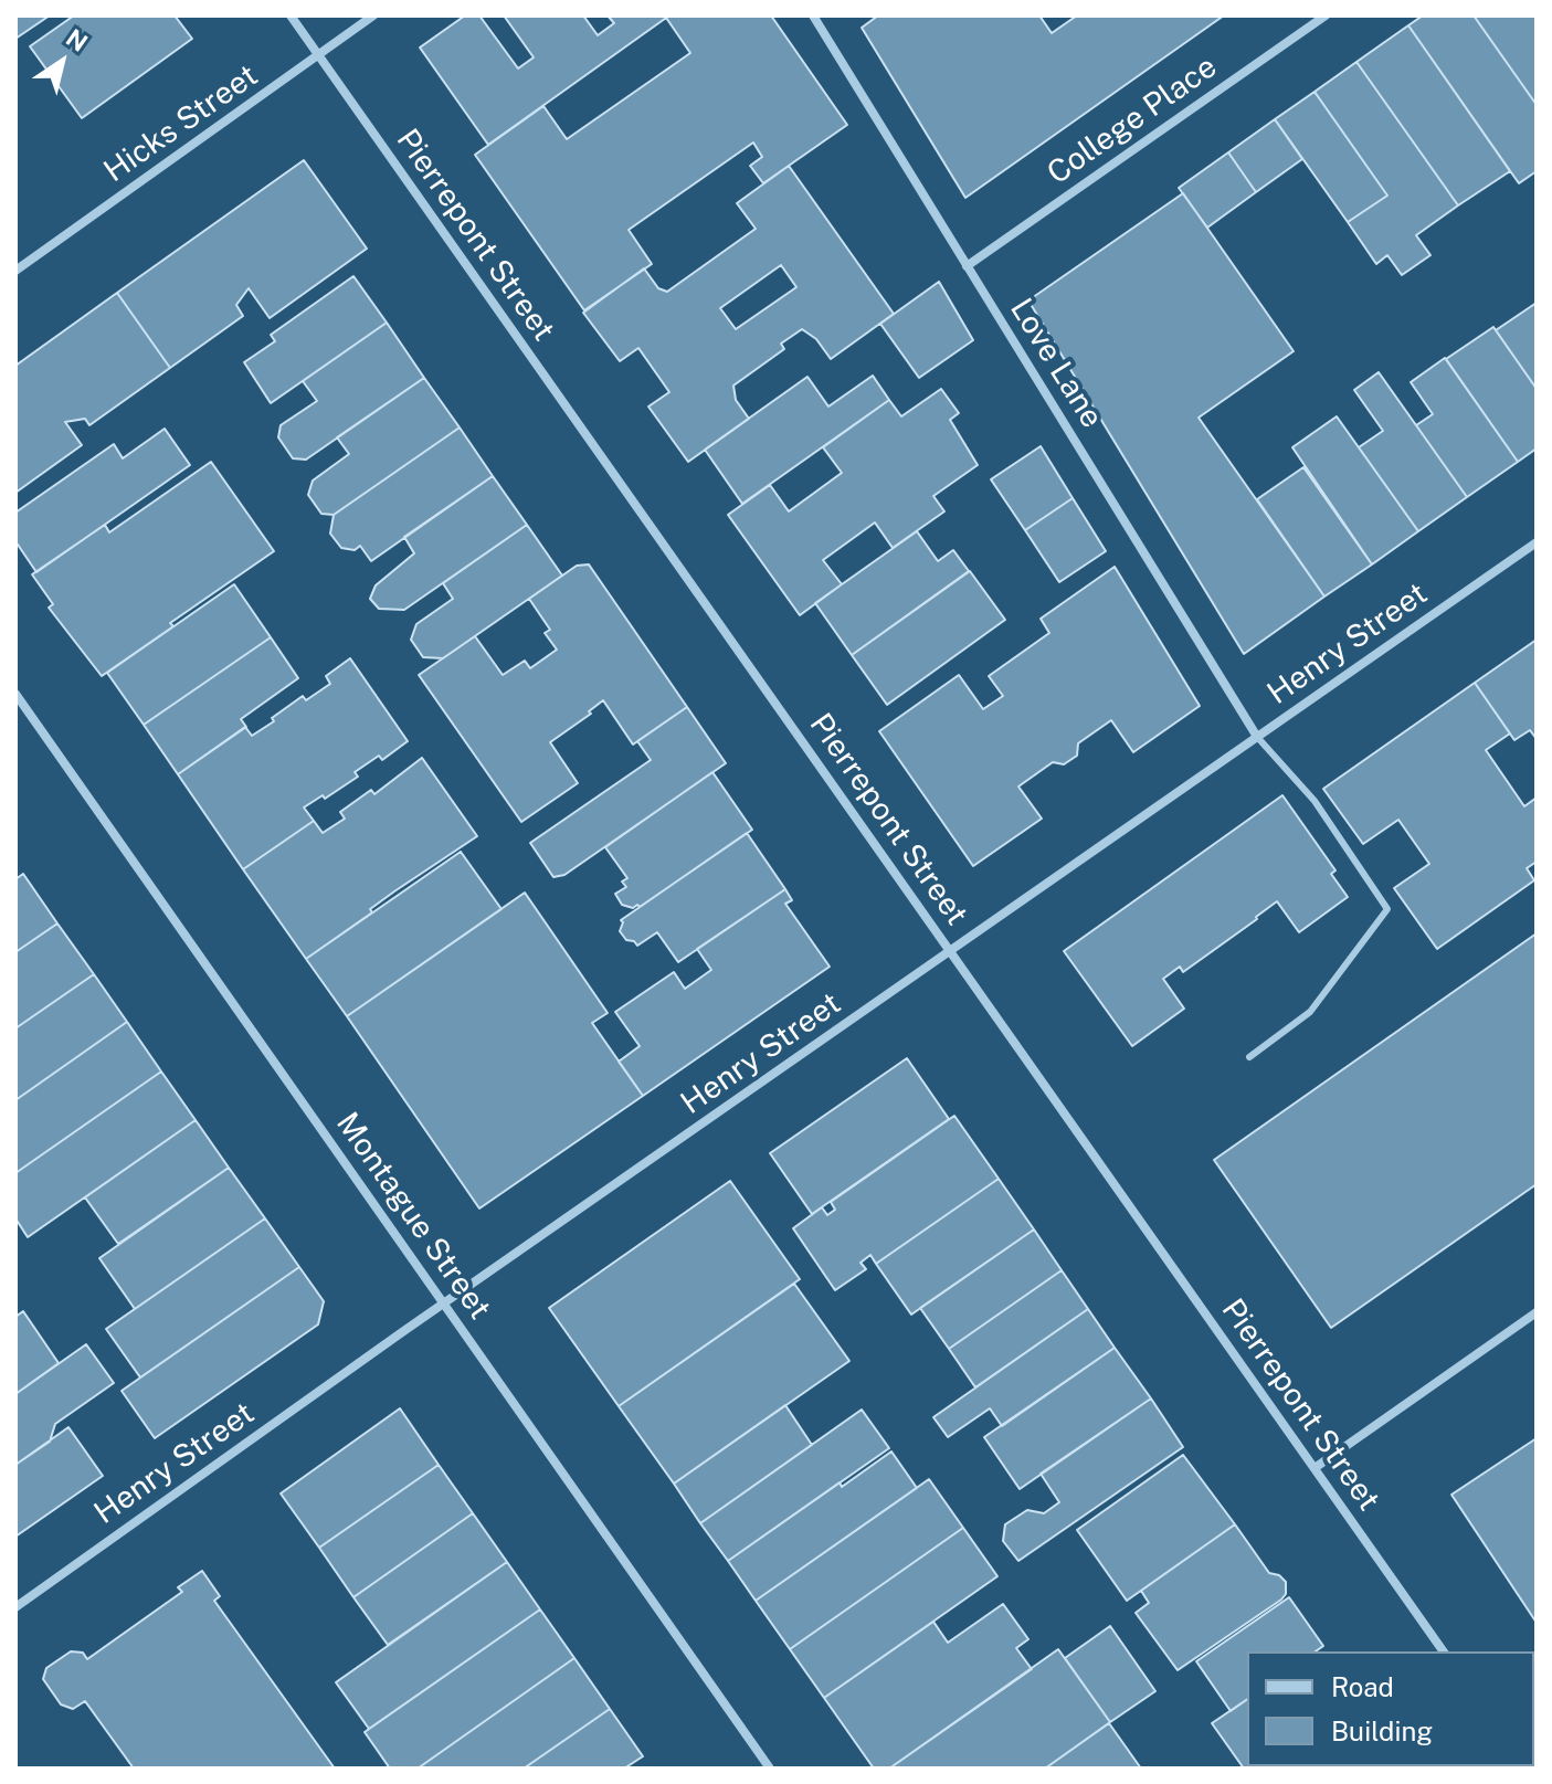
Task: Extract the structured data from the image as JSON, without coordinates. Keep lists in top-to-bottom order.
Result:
{
  "streets": {
    "street": [
      "College Place",
      "Hicks Street",
      "Pierrepont Street",
      "Love Lane",
      "Henry Street",
      "Montague Street"
    ]
  },
  "crossings": [
    ["College Place", "Love Lane"],
    ["Hicks Street", "Pierrepont Street"],
    ["Pierrepont Street", "Henry Street"],
    ["Love Lane", "Henry Street"],
    ["Henry Street", "Montague Street"]
  ],
  "legend": ["Road", "Building"],
  "north": "top right"
}
